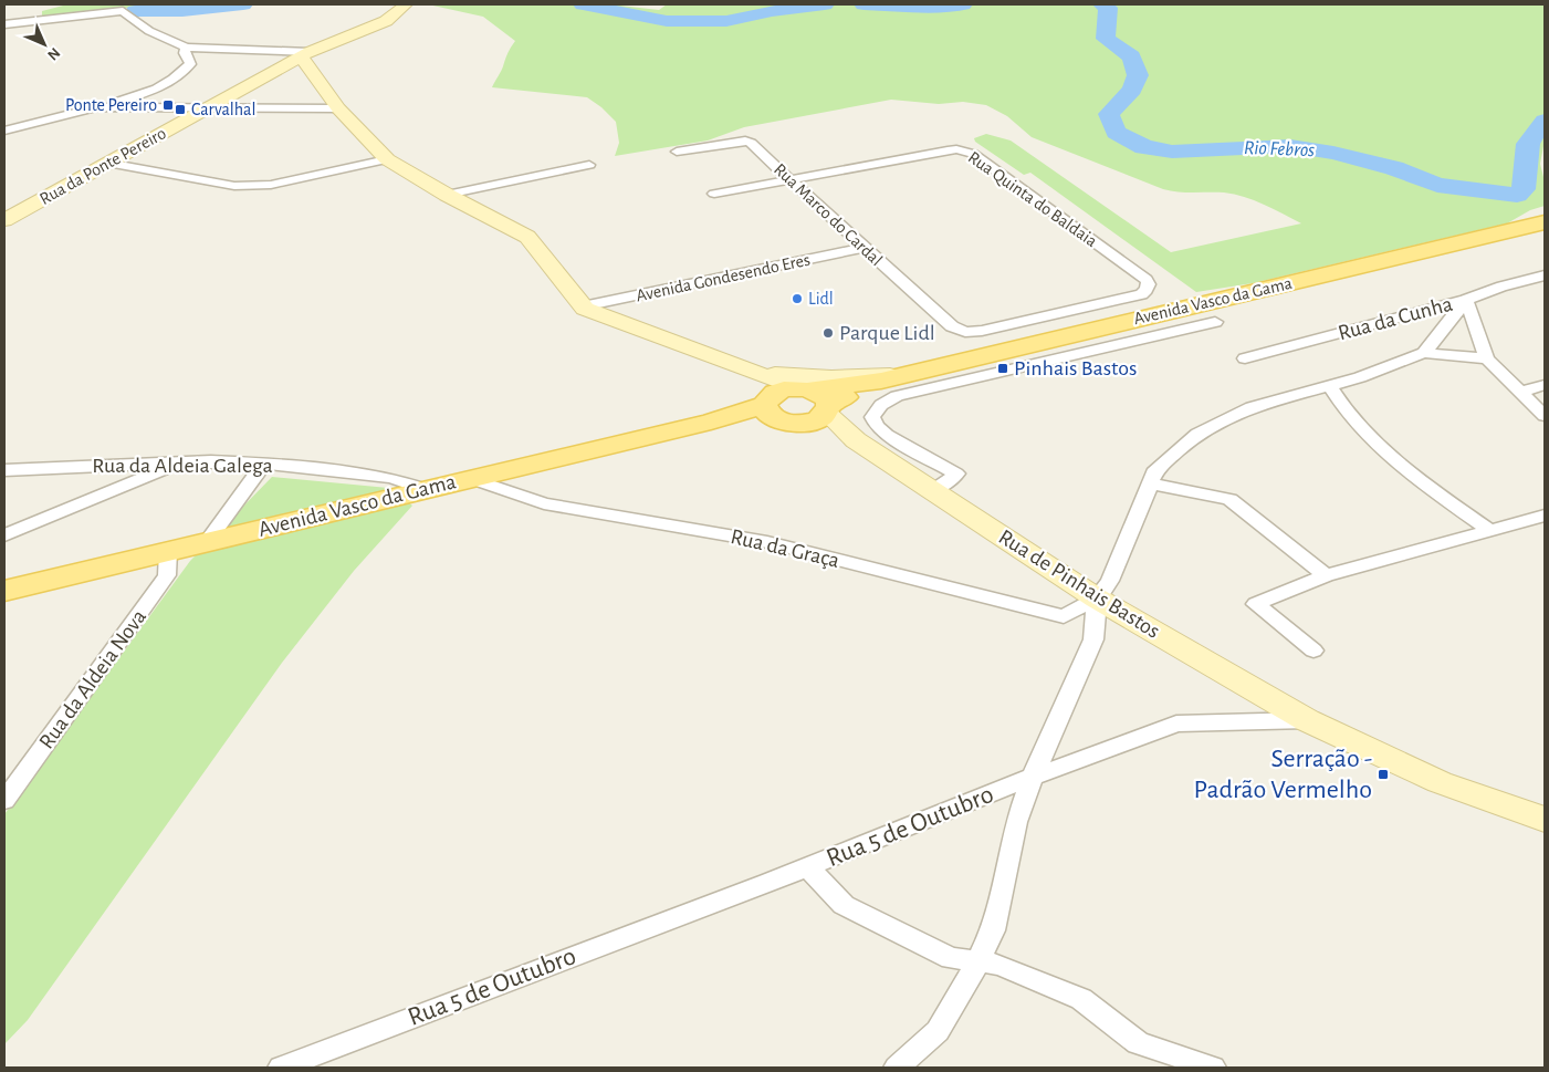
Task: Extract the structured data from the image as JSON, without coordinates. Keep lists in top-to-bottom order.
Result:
{
  "streets": {
    "main road": ["Avenida Vasco da Gama"],
    "street": [
      "Rua da Ponte Pereiro",
      "Rua Quinta do Baldaia",
      "Rua Marco do Cardal",
      "Avenida Gondesendo Eres",
      "Rua da Cunha",
      "Rua da Aldeia Galega",
      "Rua da Graça",
      "Rua de Pinhais Bastos",
      "Rua da Aldeia Nova",
      "Rua 5 de Outubro"
    ]
  },
  "crossings": [
    ["Rua Quinta do Baldaia", "Rua Marco do Cardal"],
    ["Rua Marco do Cardal", "Avenida Gondesendo Eres"],
    ["Avenida Vasco da Gama", "Rua da Aldeia Galega"],
    ["Avenida Vasco da Gama", "Rua da Graça"],
    ["Avenida Vasco da Gama", "Rua de Pinhais Bastos"],
    ["Avenida Vasco da Gama", "Rua da Aldeia Nova"],
    ["Rua da Graça", "Rua de Pinhais Bastos"],
    ["Rua de Pinhais Bastos", "Rua 5 de Outubro"]
  ],
  "water": ["Rio Febros"],
  "places": {
    "transit": [
      "Ponte Pereiro",
      "Carvalhal",
      "Pinhais Bastos",
      "Serração - Padrão Vermelho"
    ],
    "other": ["Lidl", "Parque Lidl"]
  },
  "north": "bottom right"
}
